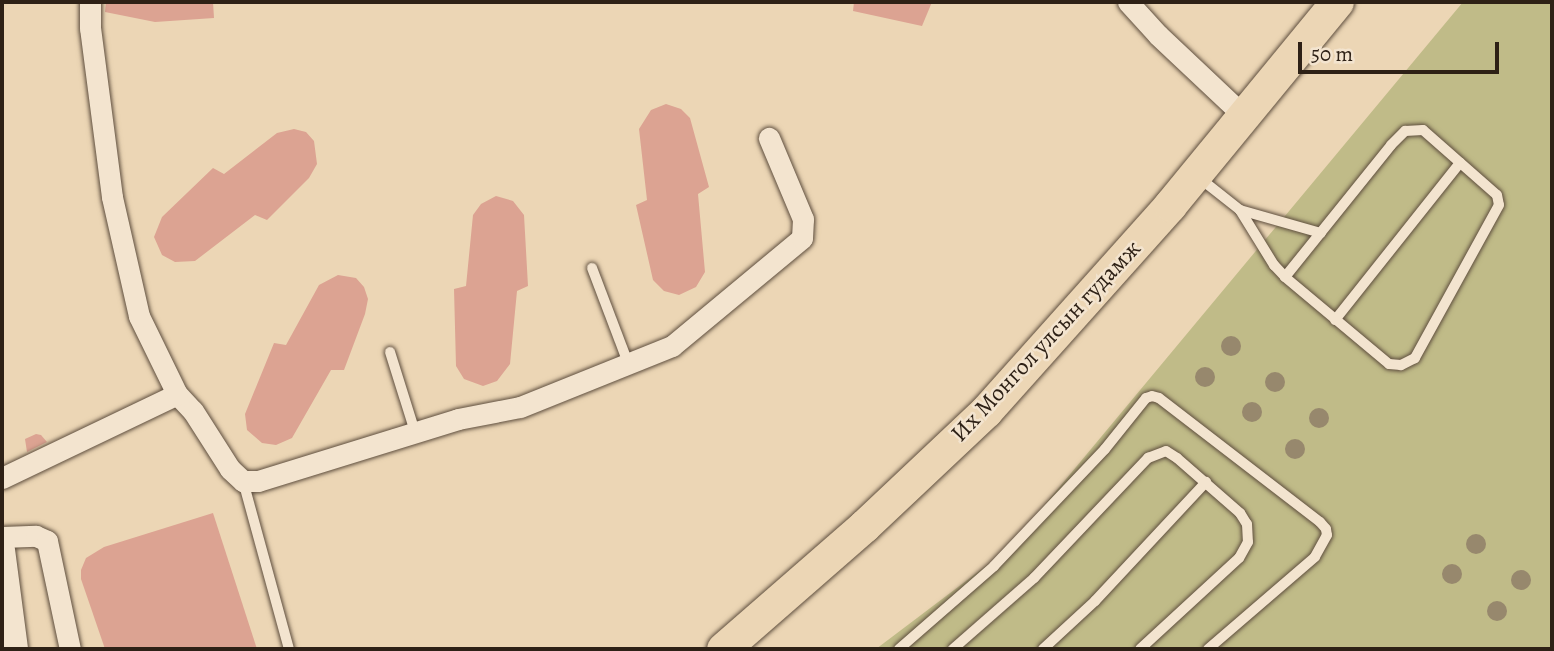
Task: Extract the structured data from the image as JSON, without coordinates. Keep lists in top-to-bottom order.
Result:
{
  "streets": {
    "main road": ["Их Монгол улсын гудамж"]
  },
  "scale_bar": "50 m"
}
